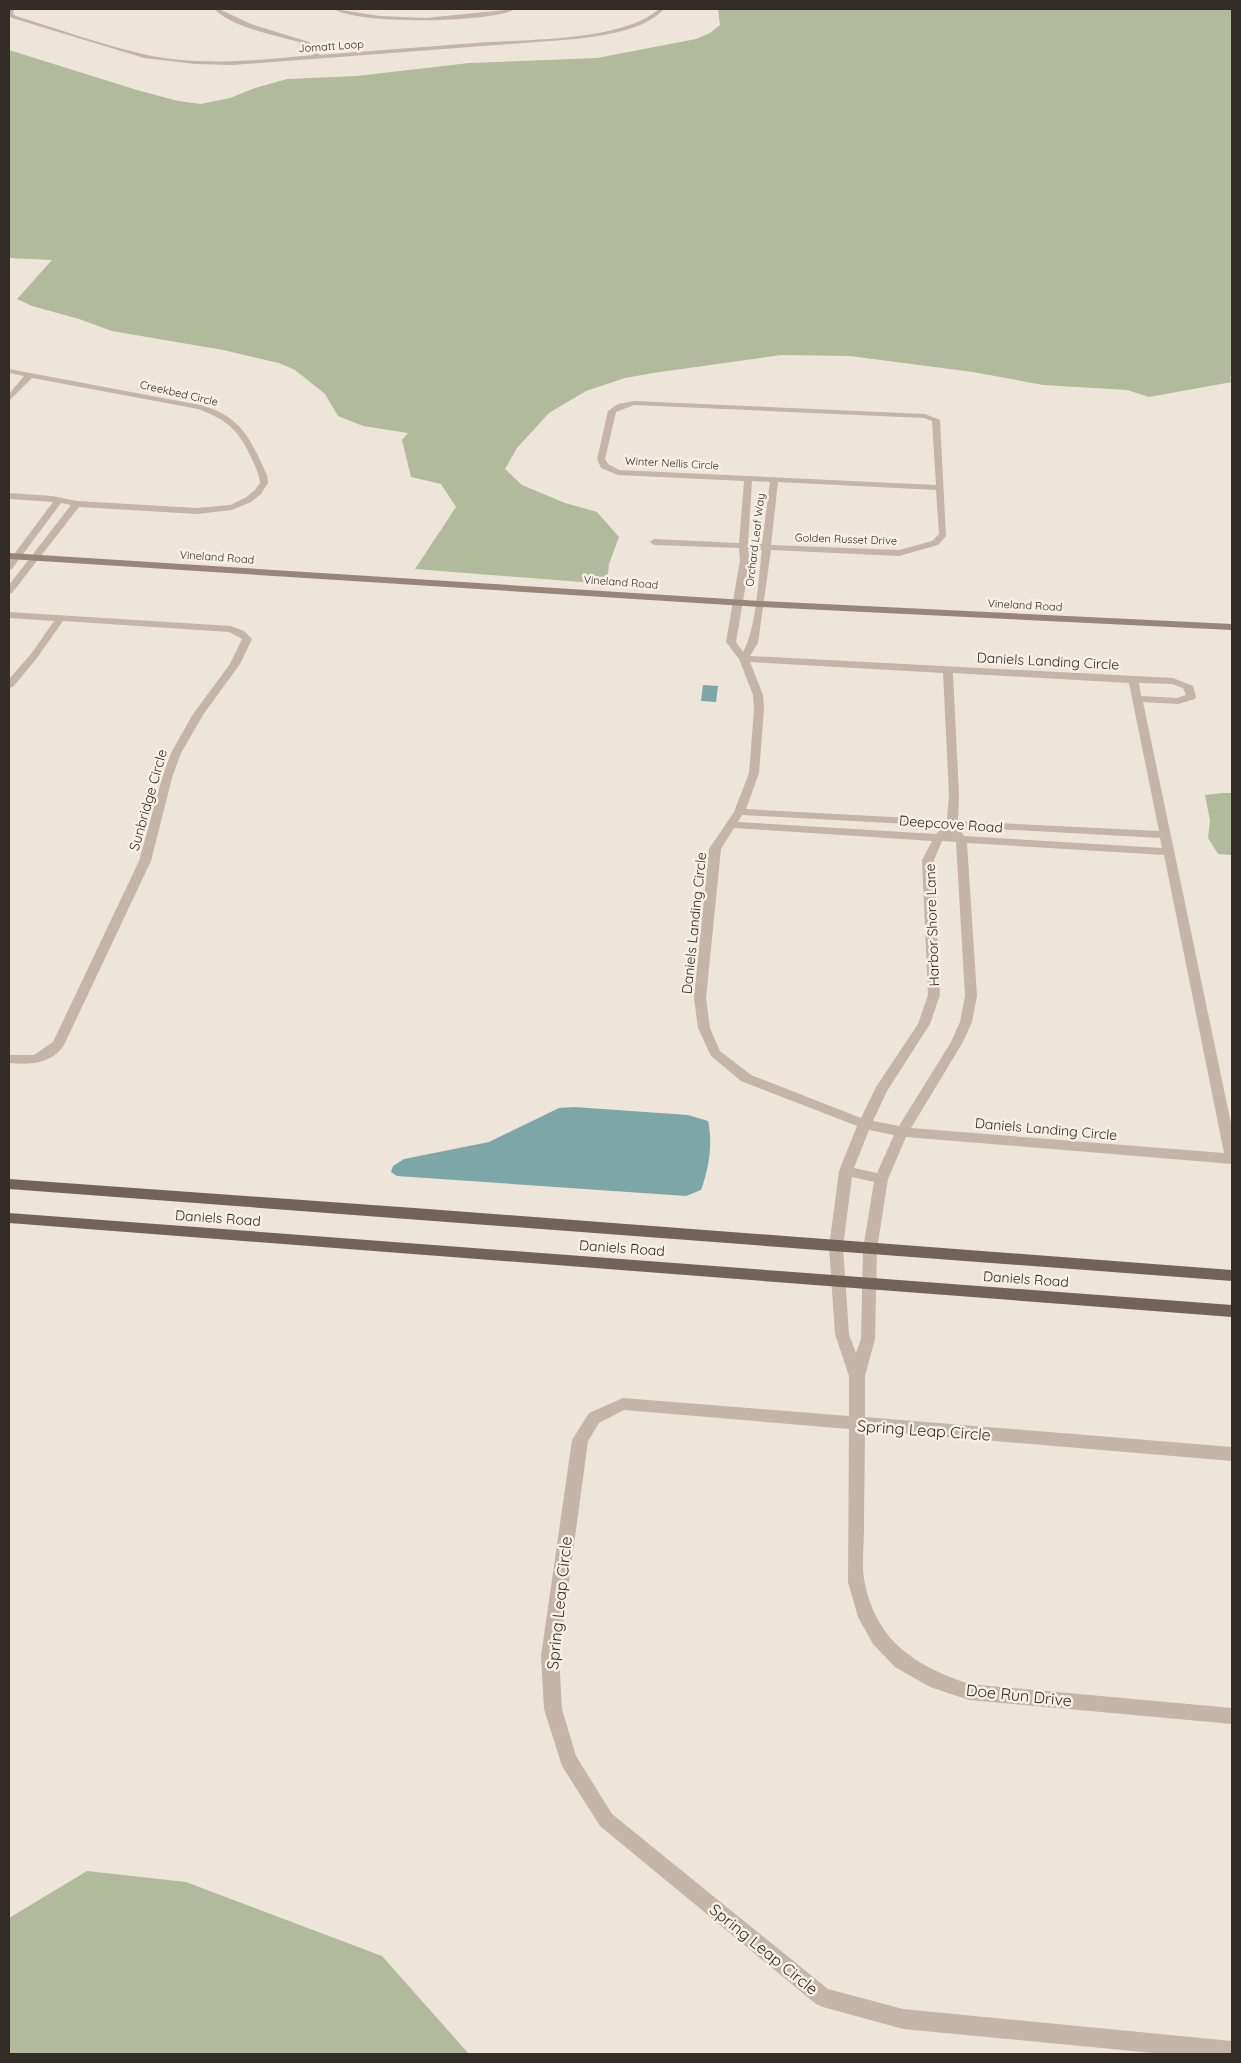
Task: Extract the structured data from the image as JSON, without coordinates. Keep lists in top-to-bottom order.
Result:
{
  "streets": {
    "main road": ["Vineland Road", "Daniels Road"],
    "street": [
      "Jomatt Loop",
      "Creekbed Circle",
      "Winter Nellis Circle",
      "Golden Russet Drive",
      "Orchard Leaf Way",
      "Daniels Landing Circle",
      "Sunbridge Circle",
      "Deepcove Road",
      "Harbor Shore Lane",
      "Spring Leap Circle",
      "Doe Run Drive"
    ]
  },
  "crossings": [
    ["Winter Nellis Circle", "Golden Russet Drive"],
    ["Winter Nellis Circle", "Orchard Leaf Way"],
    ["Golden Russet Drive", "Orchard Leaf Way"],
    ["Orchard Leaf Way", "Vineland Road"],
    ["Daniels Landing Circle", "Deepcove Road"],
    ["Daniels Landing Circle", "Harbor Shore Lane"],
    ["Deepcove Road", "Harbor Shore Lane"],
    ["Harbor Shore Lane", "Daniels Road"],
    ["Harbor Shore Lane", "Doe Run Drive"],
    ["Daniels Road", "Doe Run Drive"],
    ["Spring Leap Circle", "Doe Run Drive"]
  ]
}
